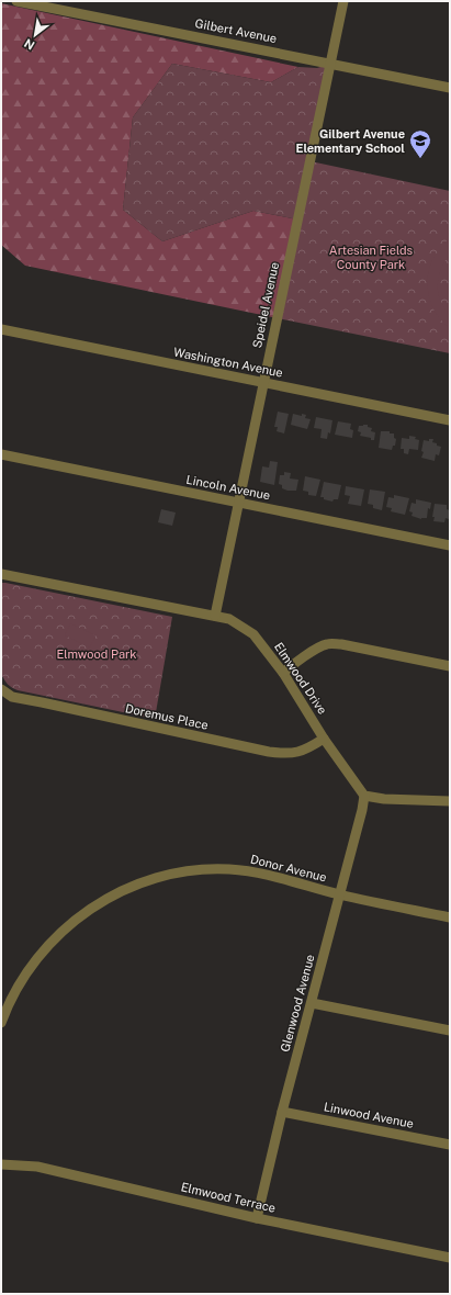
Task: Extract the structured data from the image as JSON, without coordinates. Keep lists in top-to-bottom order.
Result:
{
  "streets": {
    "street": [
      "Gilbert Avenue",
      "Speidel Avenue",
      "Washington Avenue",
      "Lincoln Avenue",
      "Elmwood Drive",
      "Doremus Place",
      "Donor Avenue",
      "Glenwood Avenue",
      "Linwood Avenue",
      "Elmwood Terrace"
    ]
  },
  "crossings": [
    ["Gilbert Avenue", "Speidel Avenue"],
    ["Speidel Avenue", "Washington Avenue"],
    ["Speidel Avenue", "Lincoln Avenue"],
    ["Speidel Avenue", "Elmwood Drive"],
    ["Elmwood Drive", "Doremus Place"],
    ["Elmwood Drive", "Glenwood Avenue"],
    ["Donor Avenue", "Glenwood Avenue"],
    ["Glenwood Avenue", "Linwood Avenue"],
    ["Glenwood Avenue", "Elmwood Terrace"]
  ],
  "parks": ["Artesian Fields County Park", "Elmwood Park"],
  "places": {
    "school or university": ["Gilbert Avenue Elementary School"]
  },
  "north": "bottom left"
}
